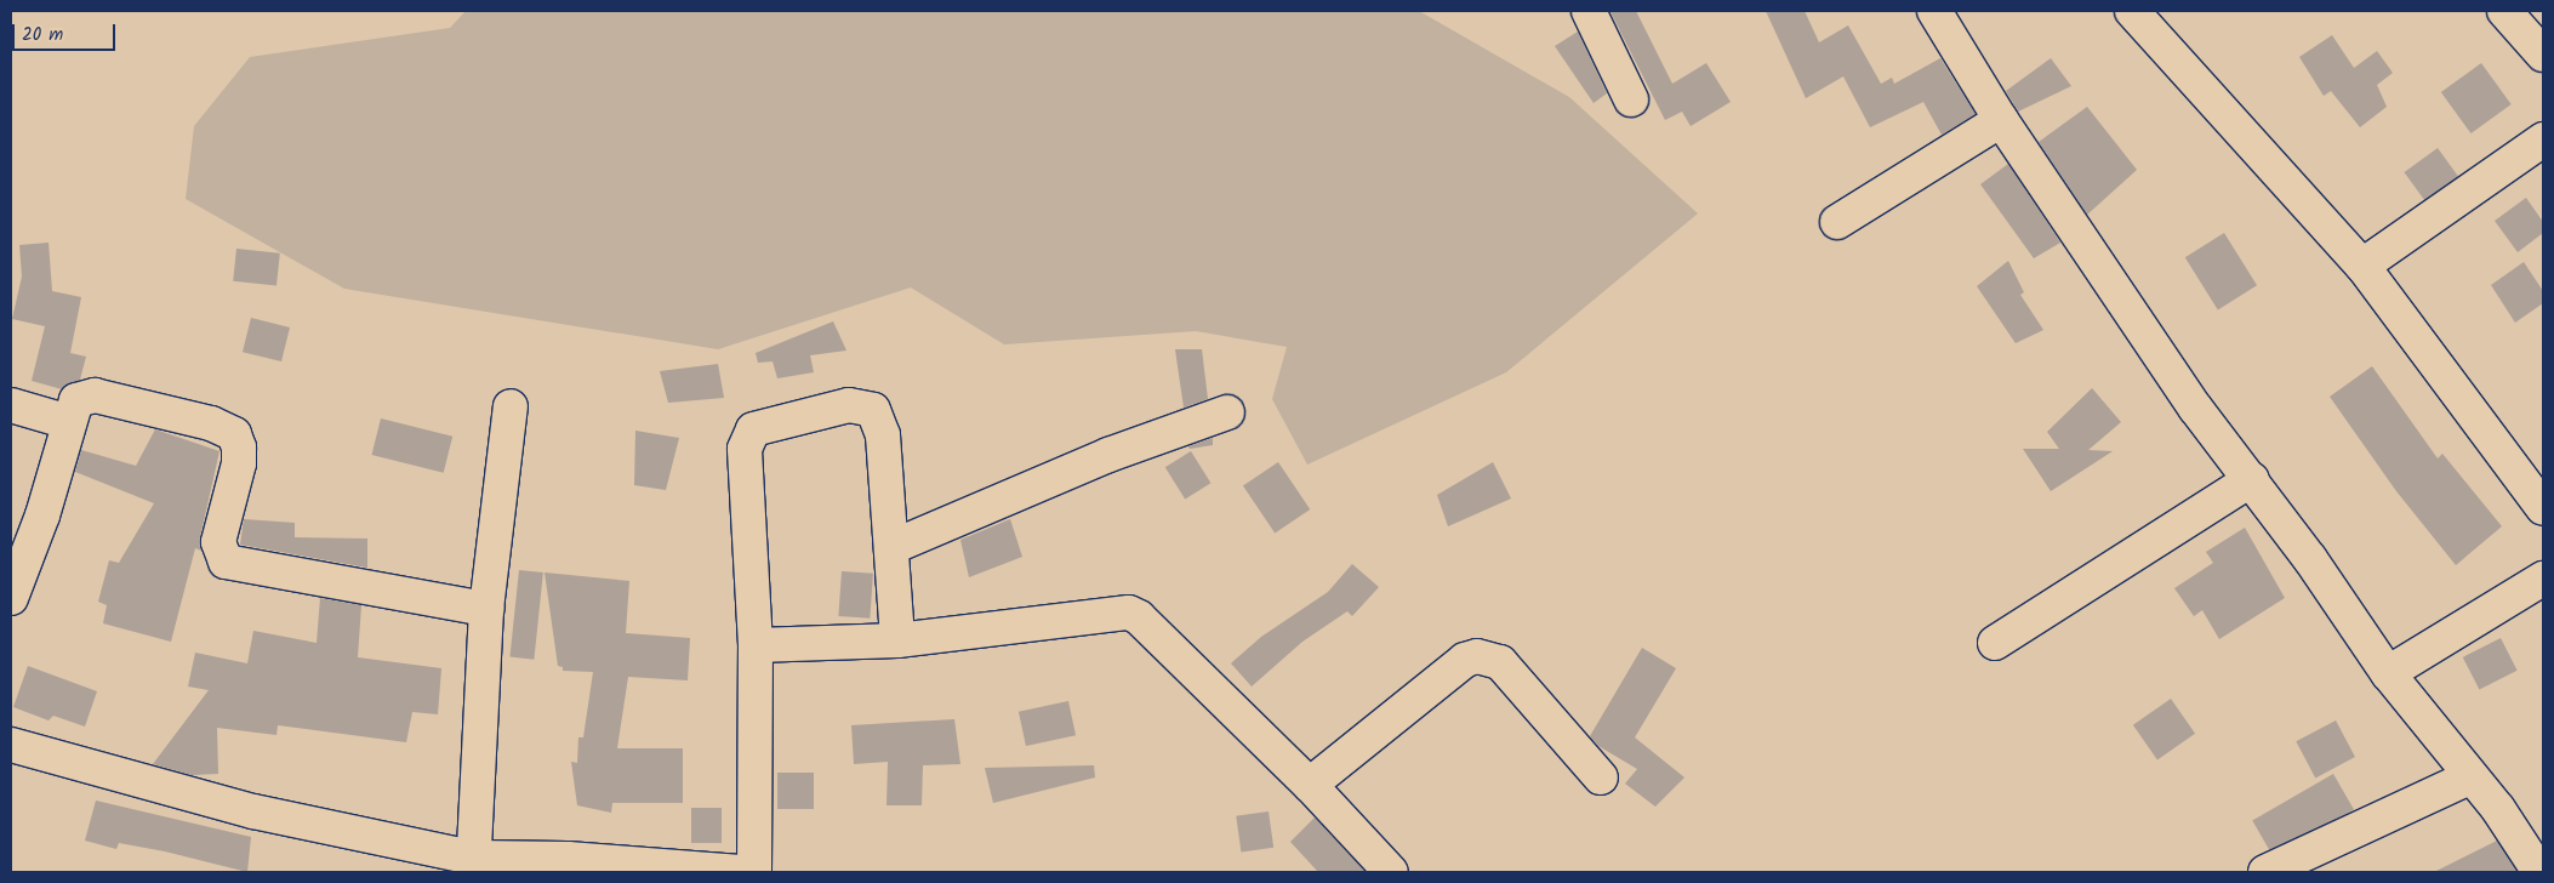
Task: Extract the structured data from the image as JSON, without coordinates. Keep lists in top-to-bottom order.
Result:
{
  "scale_bar": "20 m"
}
